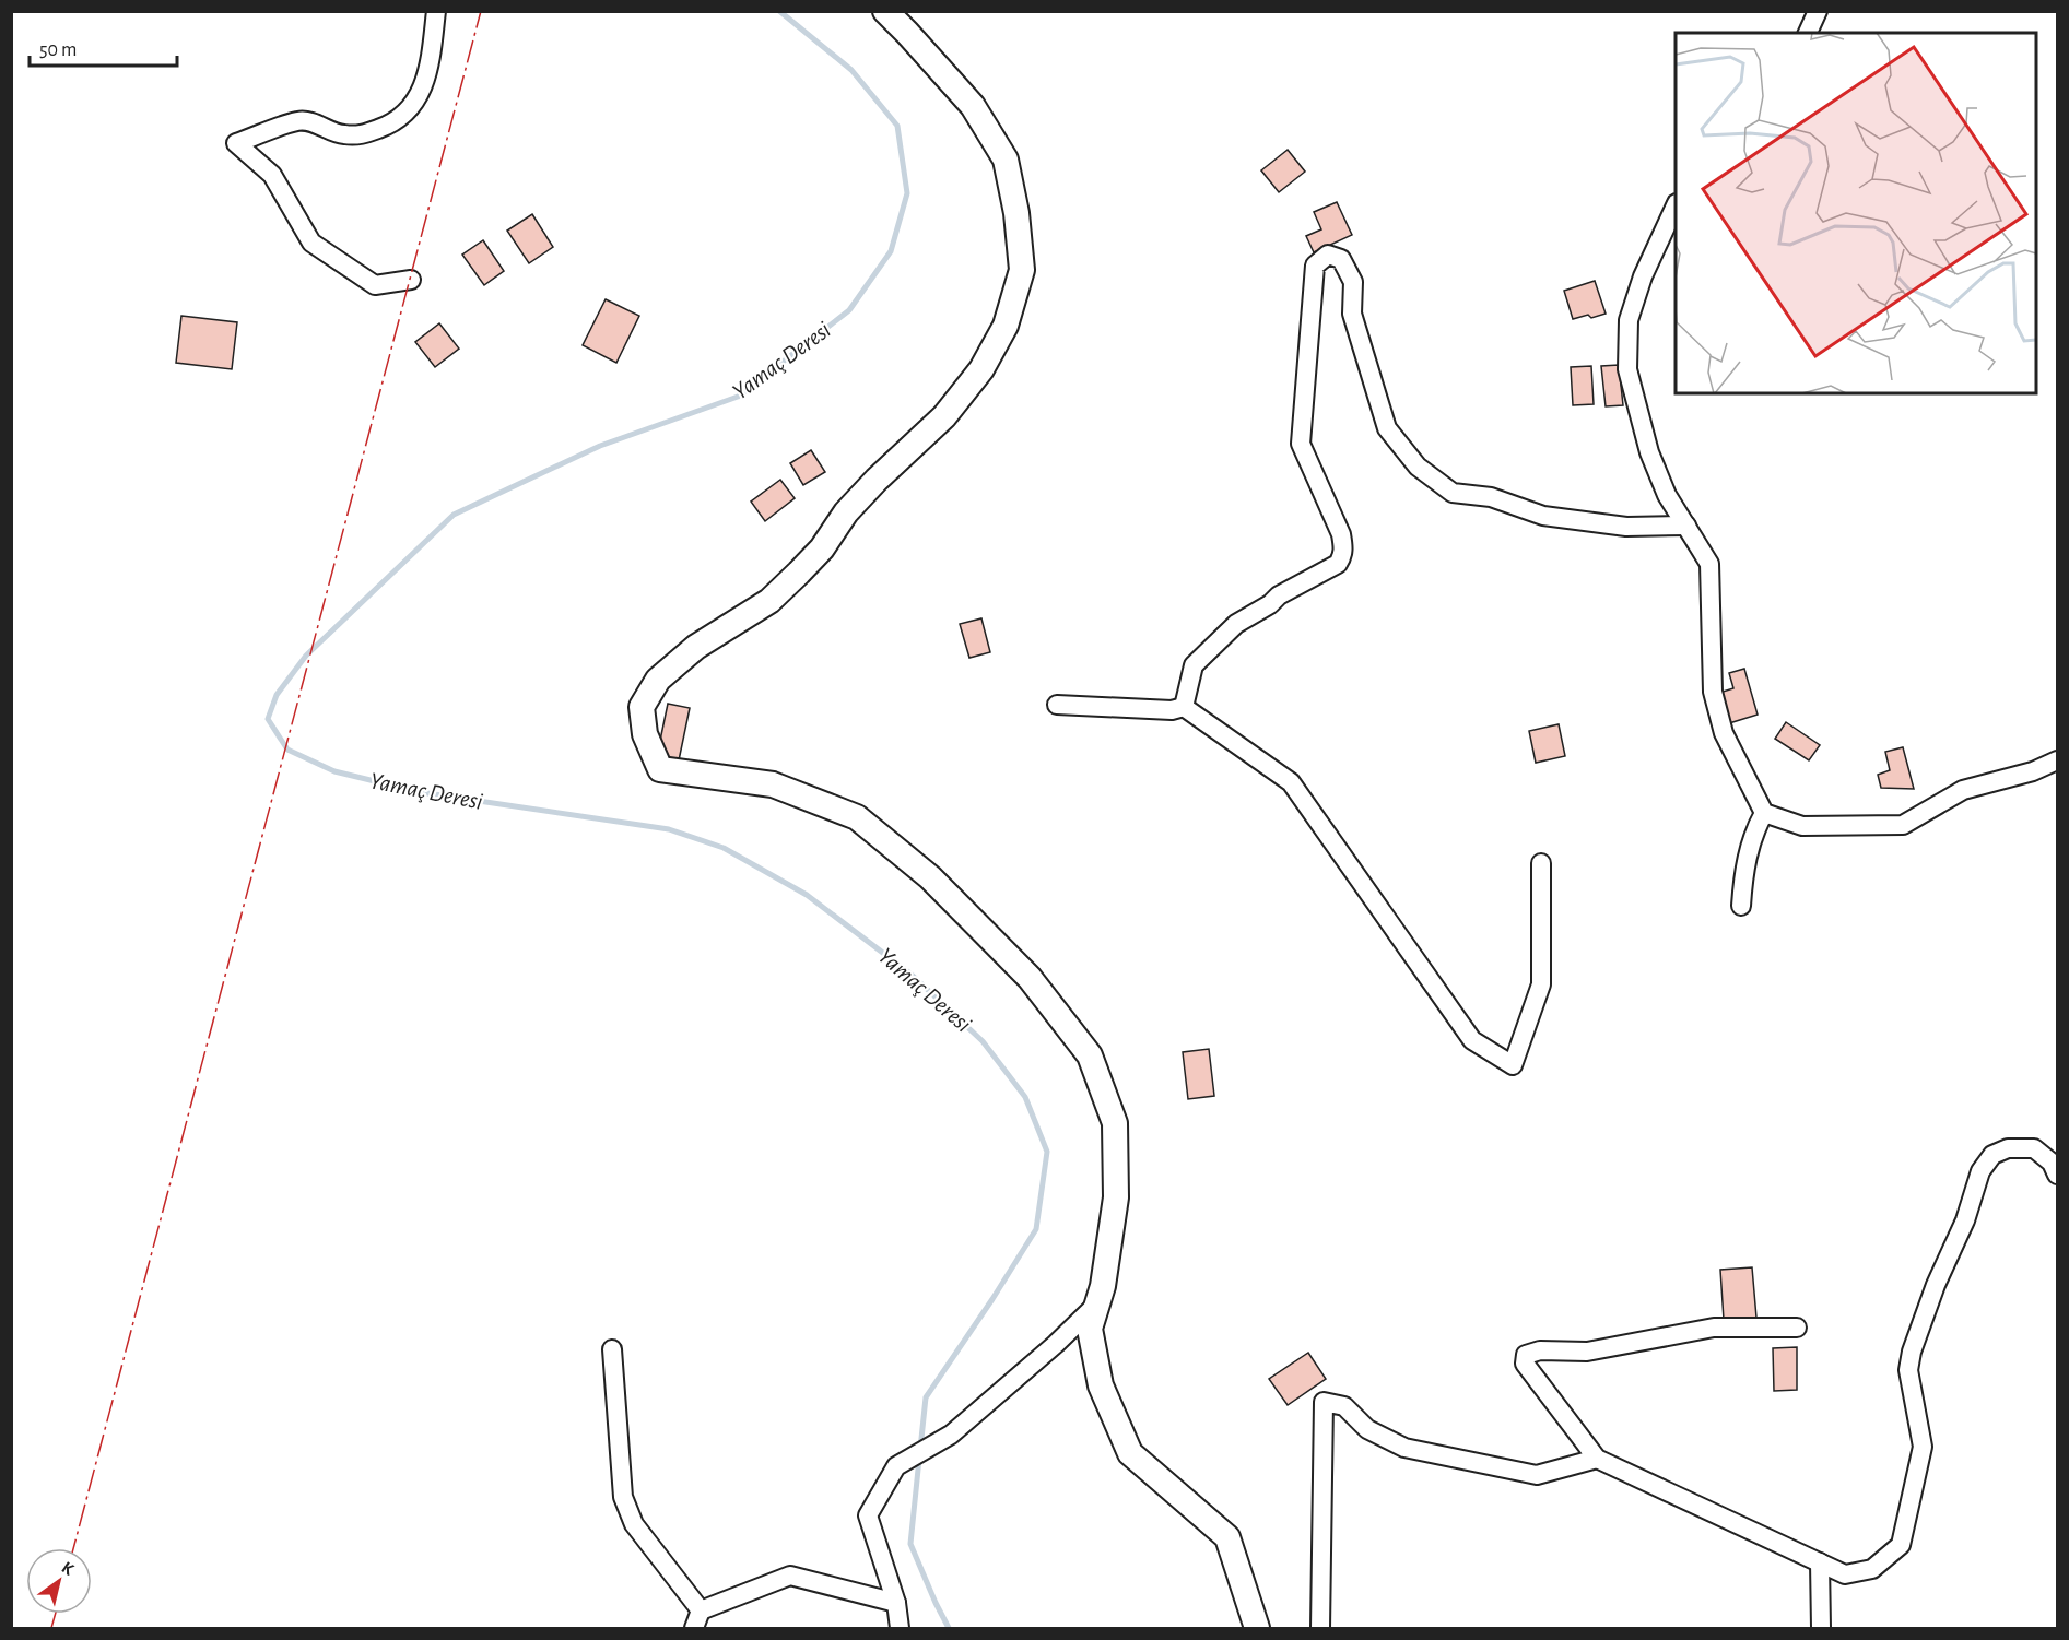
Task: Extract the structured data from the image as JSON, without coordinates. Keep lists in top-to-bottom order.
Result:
{
  "water": ["Yamaç Deresi"],
  "scale_bar": "50 m",
  "north": "top right"
}
